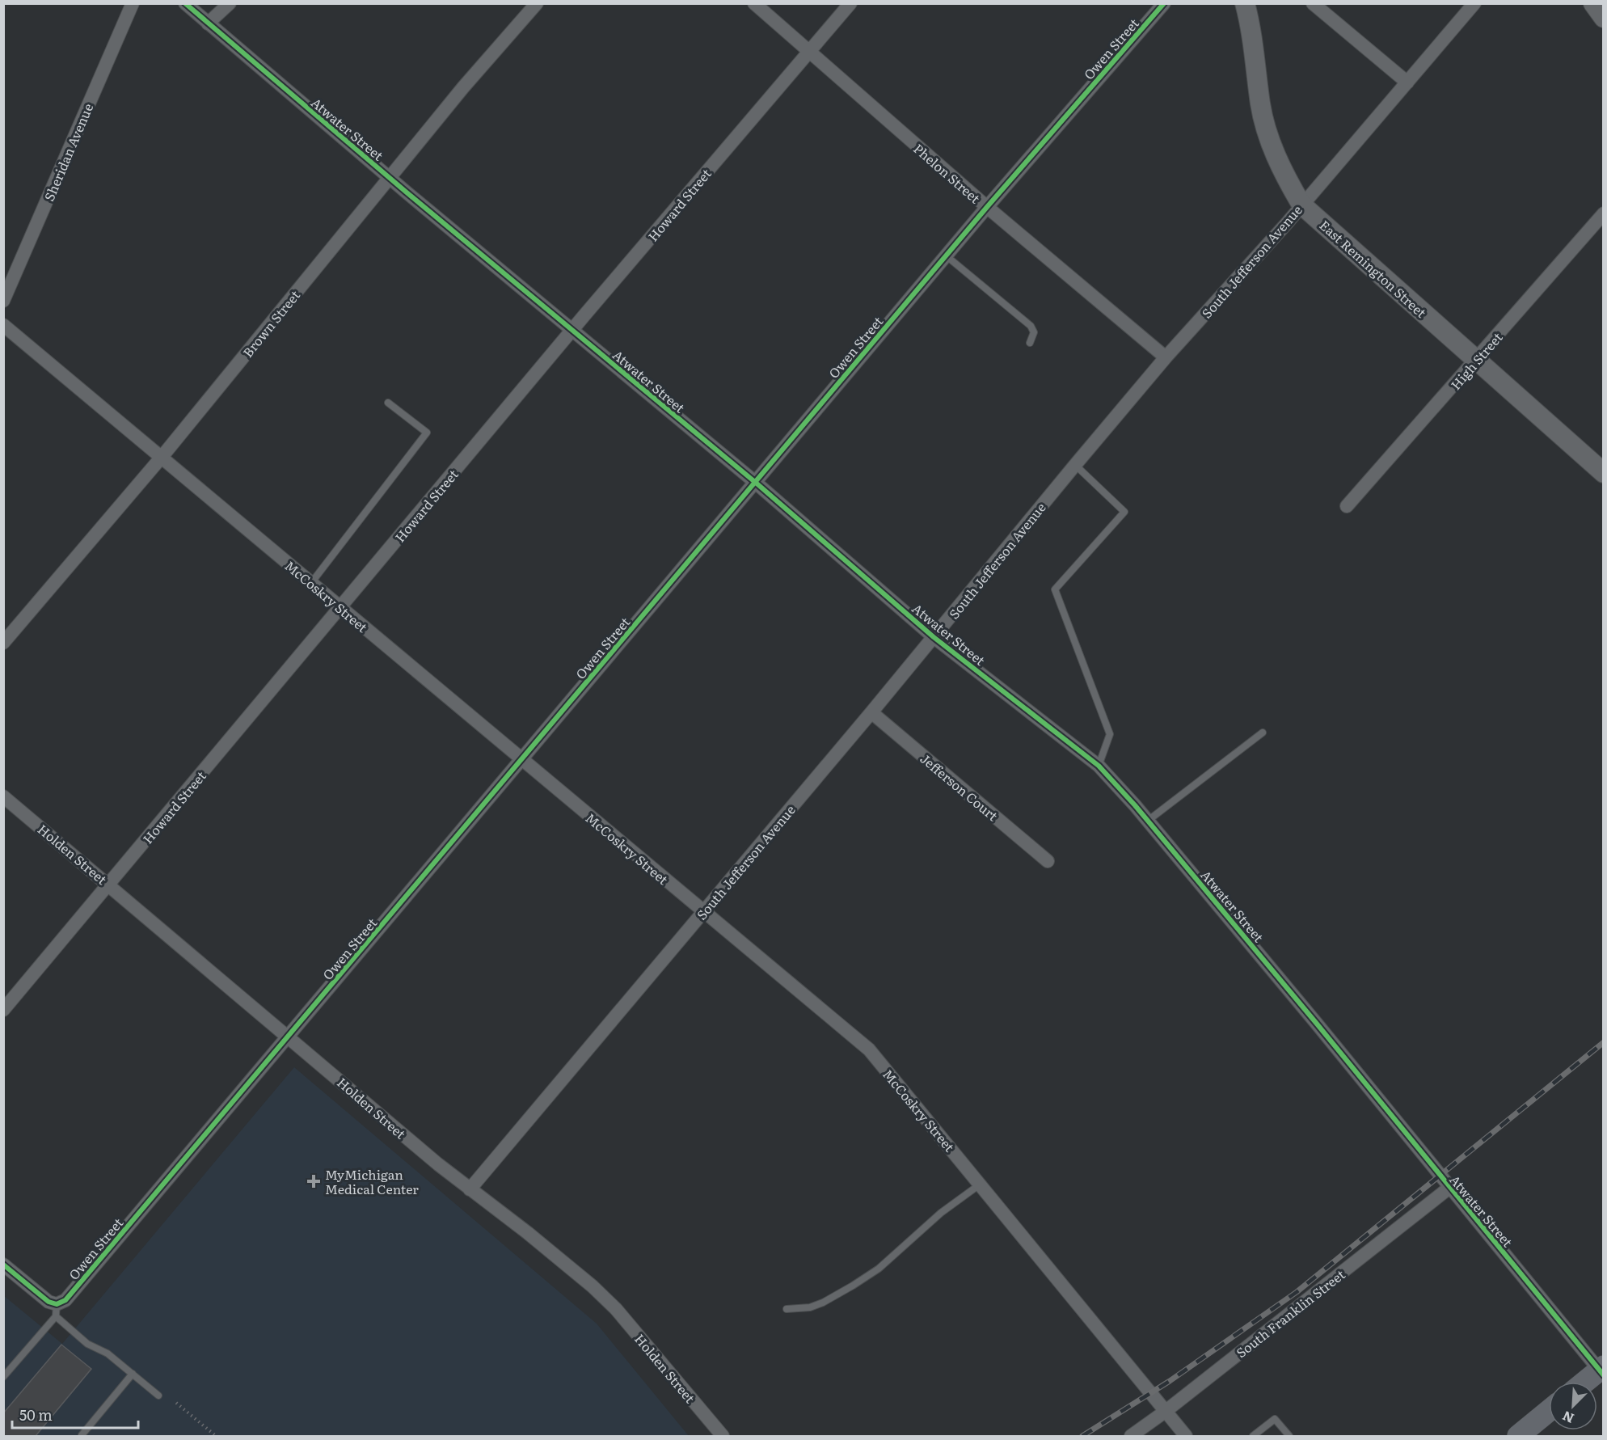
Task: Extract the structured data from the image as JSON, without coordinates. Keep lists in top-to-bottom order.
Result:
{
  "streets": {
    "main road": ["East Remington Street"],
    "street": [
      "Owen Street",
      "Atwater Street",
      "Sheridan Avenue",
      "Phelon Street",
      "Howard Street",
      "South Jefferson Avenue",
      "Brown Street",
      "High Street",
      "McCoskry Street",
      "Jefferson Court",
      "Holden Street",
      "South Franklin Street"
    ]
  },
  "crossings": [
    ["Owen Street", "Atwater Street"],
    ["Owen Street", "Phelon Street"],
    ["Owen Street", "McCoskry Street"],
    ["Owen Street", "Holden Street"],
    ["Atwater Street", "Howard Street"],
    ["Atwater Street", "South Jefferson Avenue"],
    ["Atwater Street", "Brown Street"],
    ["Atwater Street", "South Franklin Street"],
    ["Phelon Street", "Howard Street"],
    ["Phelon Street", "South Jefferson Avenue"],
    ["Howard Street", "McCoskry Street"],
    ["Howard Street", "Holden Street"],
    ["South Jefferson Avenue", "East Remington Street"],
    ["South Jefferson Avenue", "McCoskry Street"],
    ["South Jefferson Avenue", "Jefferson Court"],
    ["South Jefferson Avenue", "Holden Street"],
    ["East Remington Street", "High Street"],
    ["Brown Street", "McCoskry Street"],
    ["McCoskry Street", "South Franklin Street"]
  ],
  "places": {
    "health": ["MyMichigan Medical Center"]
  },
  "scale_bar": "50 m",
  "north": "bottom left"
}
